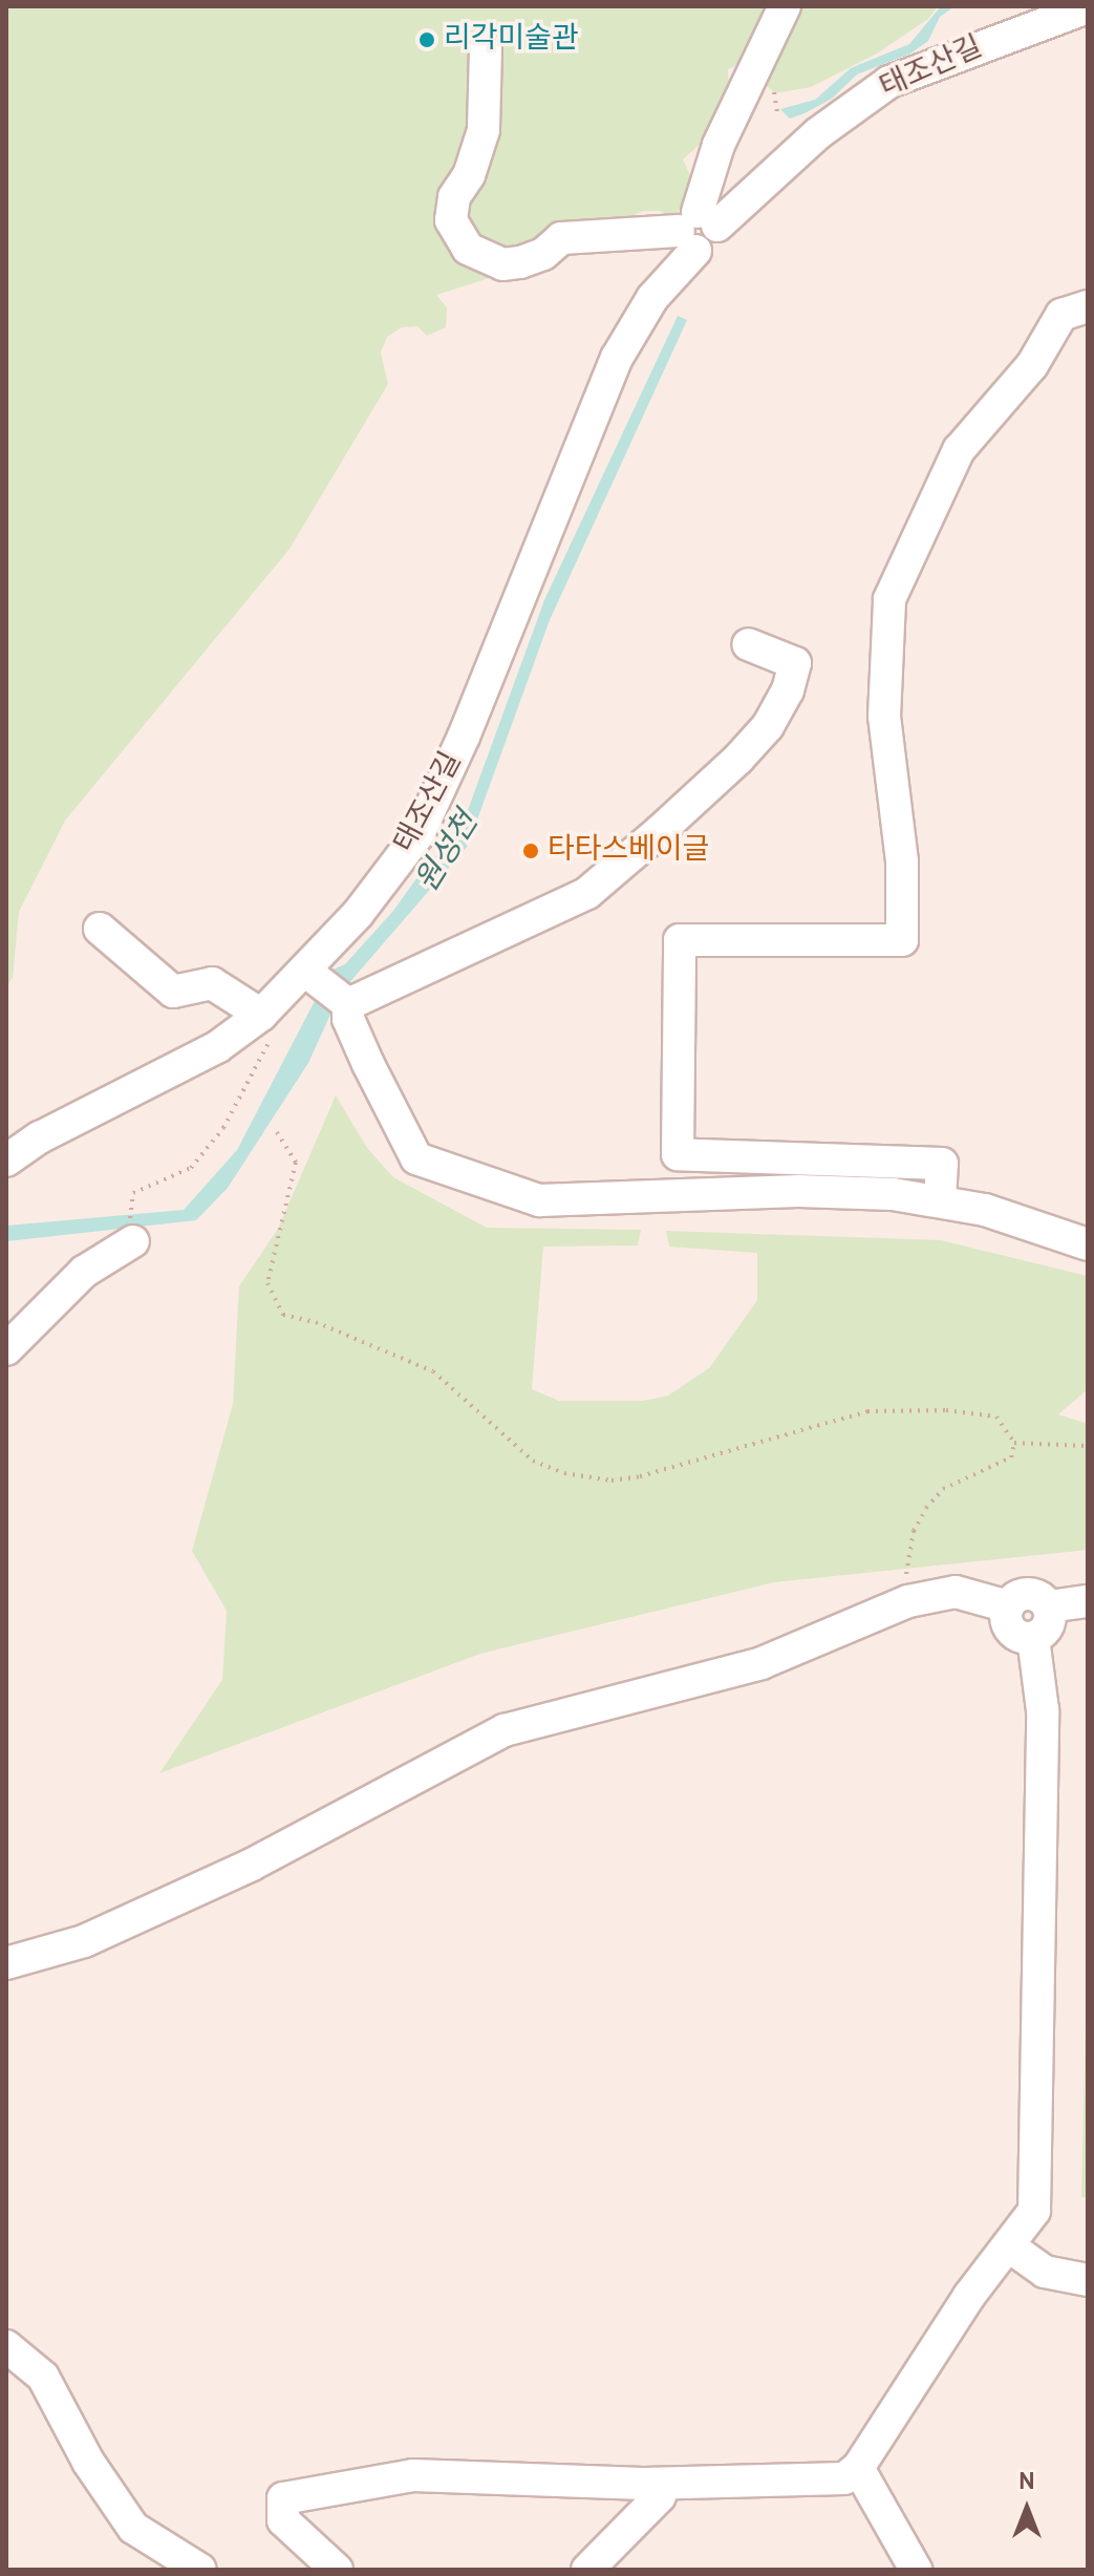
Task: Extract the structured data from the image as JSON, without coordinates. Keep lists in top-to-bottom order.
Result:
{
  "streets": {
    "street": ["태조산길"]
  },
  "water": ["원성천"],
  "places": ["리각미술관", "타타스베이글"],
  "north": "top"
}
